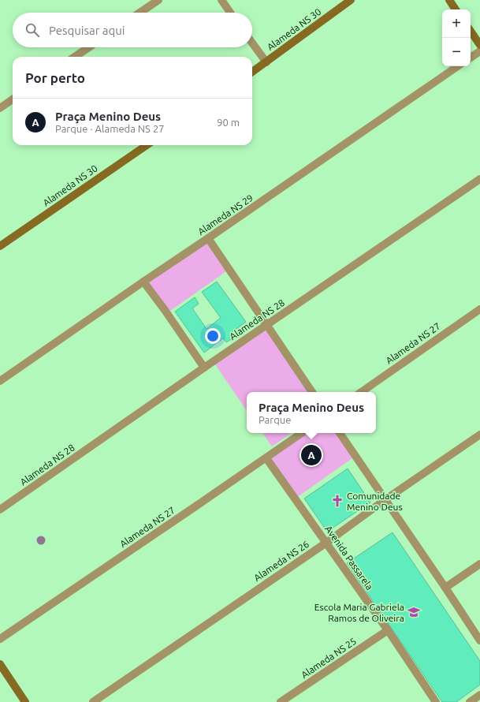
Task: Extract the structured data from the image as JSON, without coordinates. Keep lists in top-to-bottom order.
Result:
{
  "streets": {
    "street": [
      "Alameda NS 30",
      "Alameda NS 29",
      "Alameda NS 28",
      "Alameda NS 27",
      "Avenida Passarela",
      "Alameda NS 26",
      "Alameda NS 25"
    ]
  },
  "crossings": [
    ["Alameda NS 27", "Avenida Passarela"],
    ["Avenida Passarela", "Alameda NS 26"],
    ["Avenida Passarela", "Alameda NS 25"]
  ],
  "places": {
    "church": ["Comunidade Menino Deus"],
    "school or university": ["Escola Maria Gabriela Ramos de Oliveira"]
  },
  "page": {
    "map_buttons": ["+", "−"],
    "search": "Pesquisar aqui",
    "heading": "Por perto",
    "list": [
      {
        "mark": "A",
        "name": "Praça Menino Deus",
        "note": "Parque · Alameda NS 27",
        "value": "90 m"
      }
    ],
    "popup": ["Praça Menino Deus", "Parque"],
    "pins": "A"
  }
}
